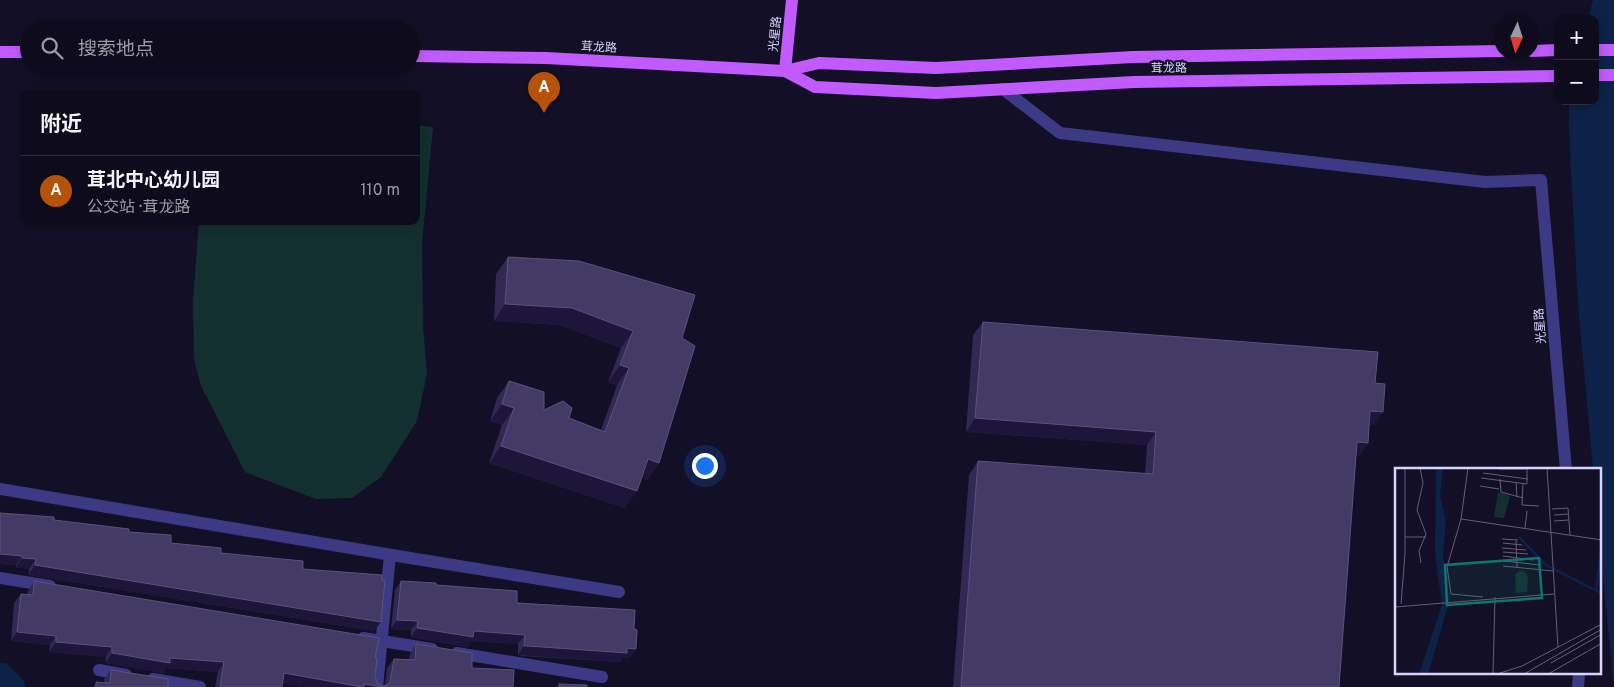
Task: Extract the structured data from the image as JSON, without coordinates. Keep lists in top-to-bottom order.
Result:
{
  "streets": {
    "main road": ["光星路", "茸龙路"]
  },
  "crossings": [
    ["光星路", "茸龙路"]
  ],
  "north": "bottom",
  "page": {
    "map_buttons": ["+", "−"],
    "search": "搜索地点",
    "pins": "A",
    "heading": "附近",
    "list": [
      {
        "mark": "A",
        "name": "茸北中心幼儿园",
        "note": "公交站 · 茸龙路",
        "value": "110 m"
      }
    ]
  }
}
